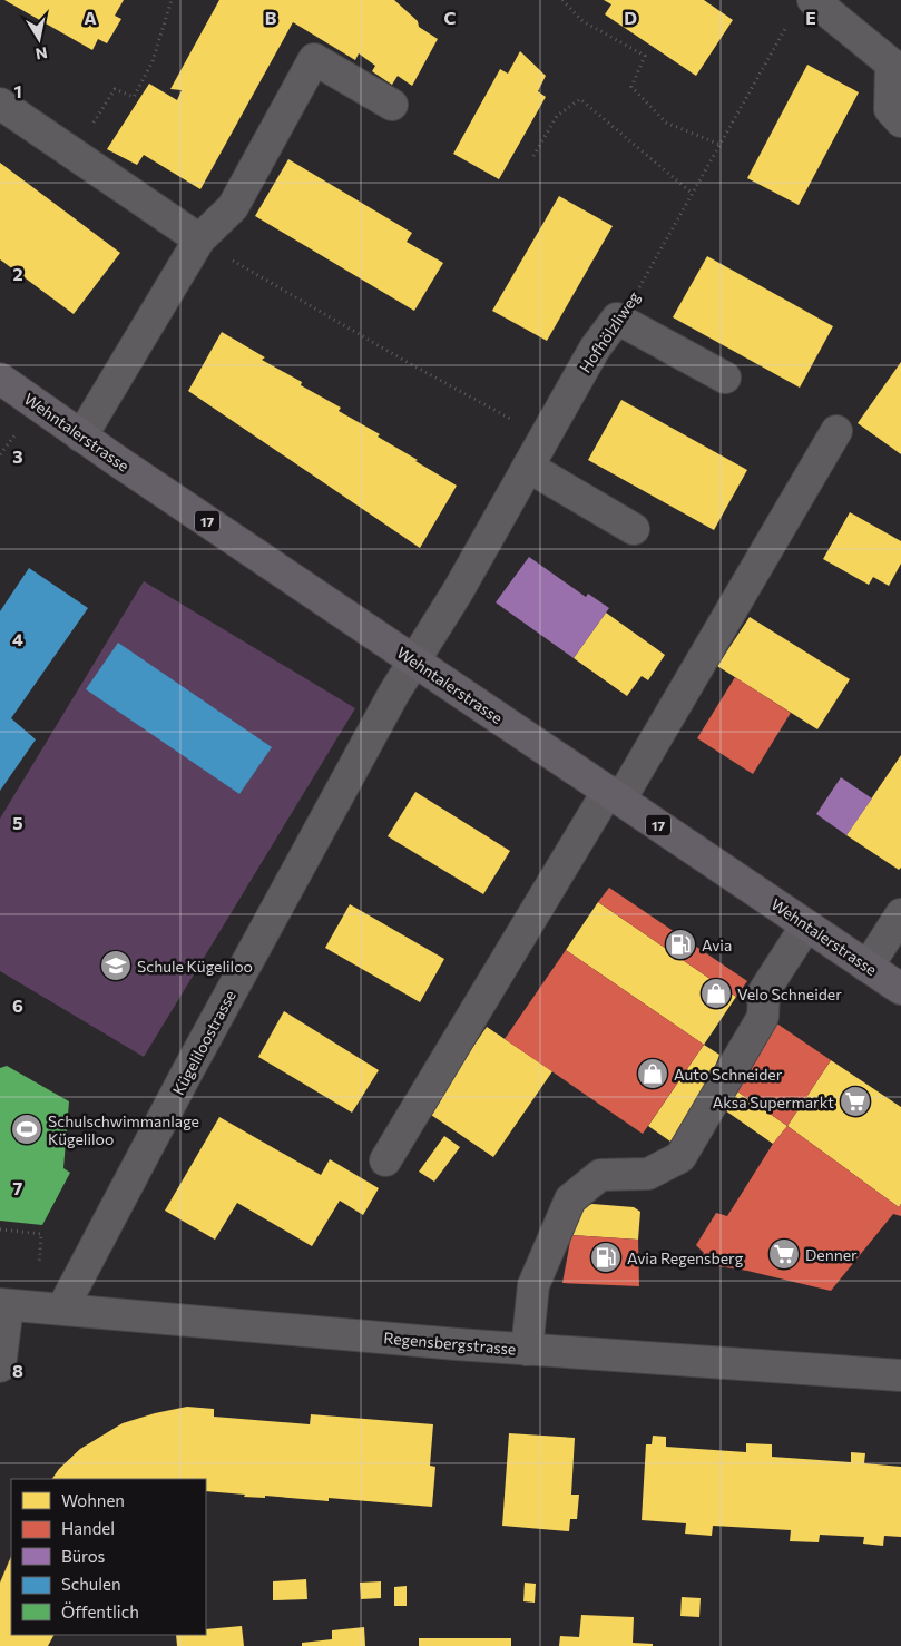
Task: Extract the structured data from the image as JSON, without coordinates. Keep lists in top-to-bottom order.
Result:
{
  "streets": {
    "main road": ["Wehntalerstrasse", "17"],
    "street": ["Hofhölzliweg", "Kügeliloostrasse", "Regensbergstrasse"]
  },
  "crossings": [
    ["Hofhölzliweg", "Wehntalerstrasse"],
    ["Hofhölzliweg", "Kügeliloostrasse"],
    ["Wehntalerstrasse", "Kügeliloostrasse"],
    ["Kügeliloostrasse", "Regensbergstrasse"]
  ],
  "places": {
    "fuel station": ["Avia", "Avia Regensberg"],
    "school or university": ["Schule Kügeliloo"],
    "shop": ["Velo Schneider", "Auto Schneider"],
    "supermarket": ["Aksa Supermarkt", "Denner"],
    "sports": ["Schulschwimmanlage Kügeliloo"]
  },
  "legend": [
    "Wohnen",
    "Handel",
    "Büros",
    "Schulen",
    "Öffentlich"
  ],
  "north": "bottom",
  "grid": {
    "columns": [
      "A",
      "B",
      "C",
      "D",
      "E"
    ],
    "rows": [
      "1",
      "2",
      "3",
      "4",
      "5",
      "6",
      "7",
      "8"
    ]
  }
}
